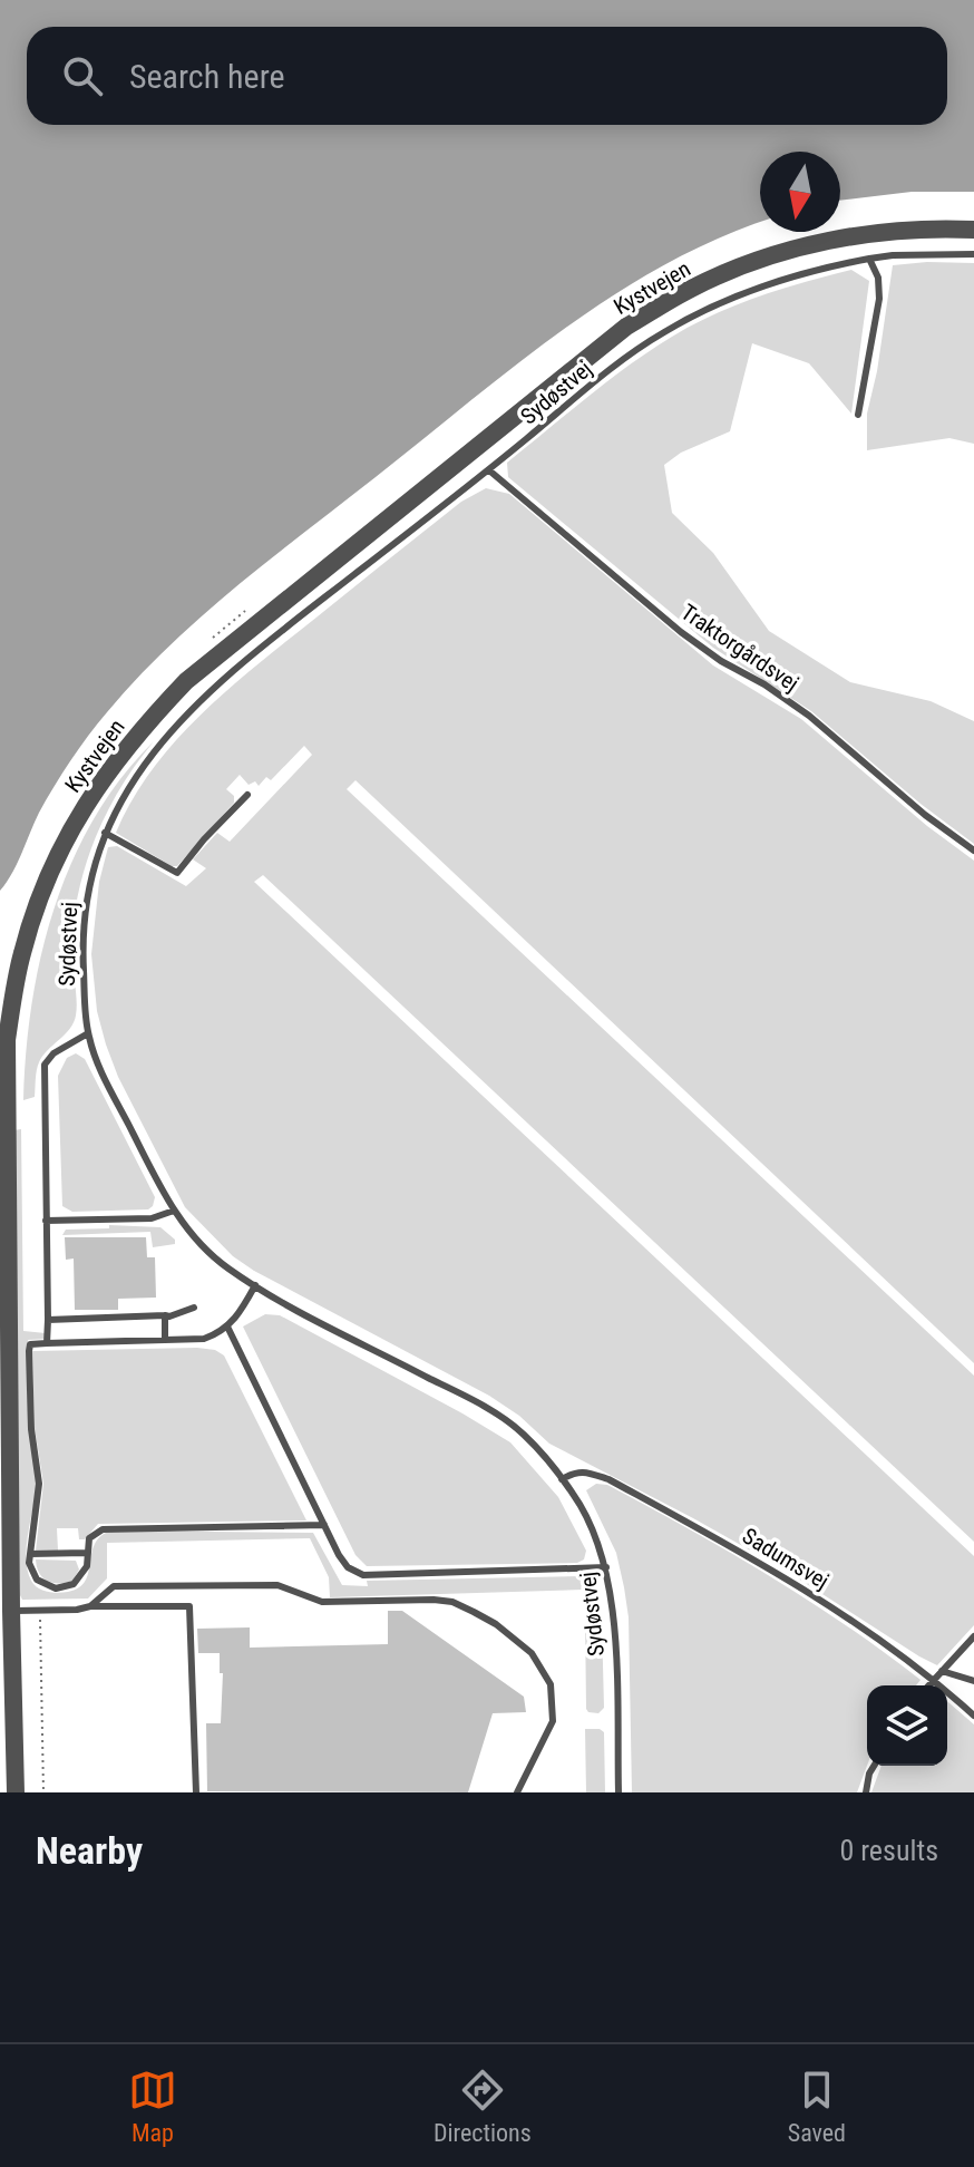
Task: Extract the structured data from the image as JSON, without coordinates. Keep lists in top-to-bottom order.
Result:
{
  "streets": {
    "street": ["Kystvejen"],
    "lane": ["Sydøstvej", "Traktorgårdsvej", "Sadumsvej"]
  },
  "crossings": [
    ["Sydøstvej", "Traktorgårdsvej"],
    ["Sydøstvej", "Sadumsvej"]
  ],
  "north": "bottom",
  "page": {
    "search": "Search here",
    "heading": ["Nearby", "0 results"],
    "nav": ["Map", "Directions", "Saved"]
  }
}
